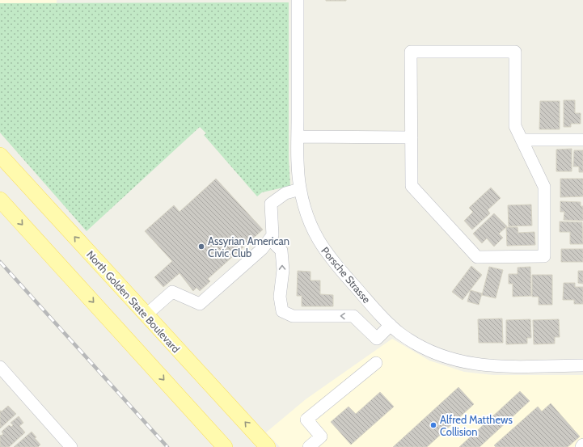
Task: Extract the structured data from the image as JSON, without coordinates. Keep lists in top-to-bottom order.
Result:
{
  "streets": {
    "main road": ["North Golden State Boulevard"],
    "street": ["Porsche Strasse"]
  },
  "places": ["Assyrian American Civic Club", "Alfred Matthews Collision"]
}
